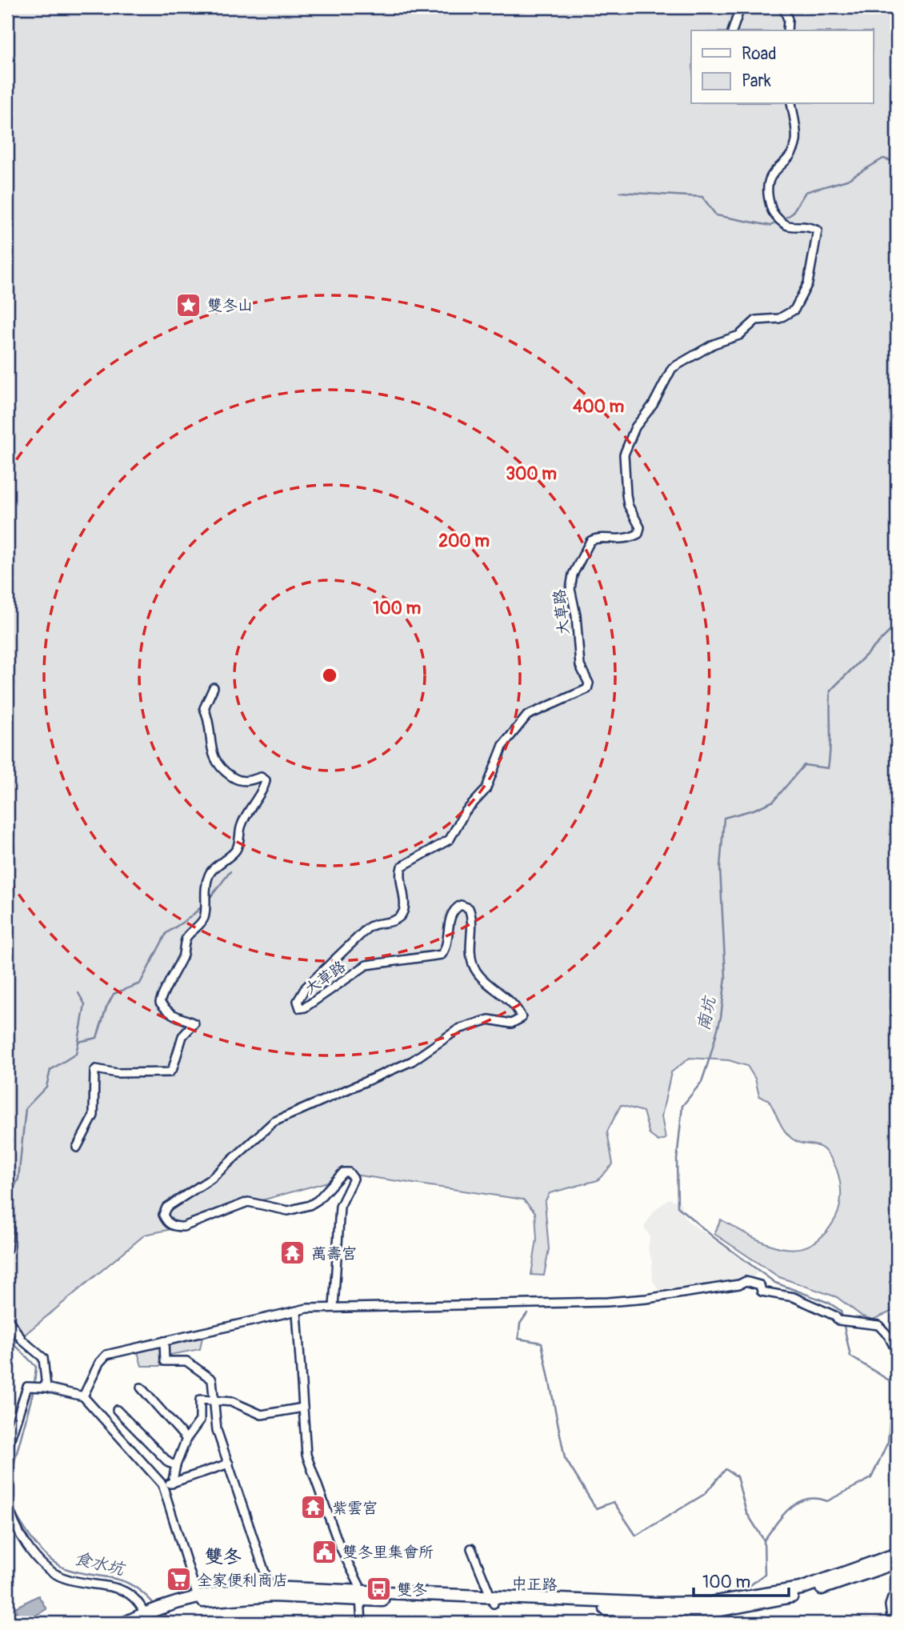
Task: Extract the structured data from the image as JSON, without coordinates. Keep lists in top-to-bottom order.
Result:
{
  "streets": {
    "main road": ["中正路"],
    "street": ["大草路"]
  },
  "districts": ["雙冬"],
  "water": ["南坑", "食水坑"],
  "places": {
    "place": ["雙冬山"],
    "temple": ["萬壽宮", "紫雲宮"],
    "public building": ["雙冬里集會所"],
    "supermarket": ["全家便利商店"],
    "bus stop": ["雙冬"]
  },
  "legend": ["Road", "Park"],
  "scale_bar": "100 m",
  "rings": [
    "400 m",
    "300 m",
    "200 m",
    "100 m"
  ]
}
